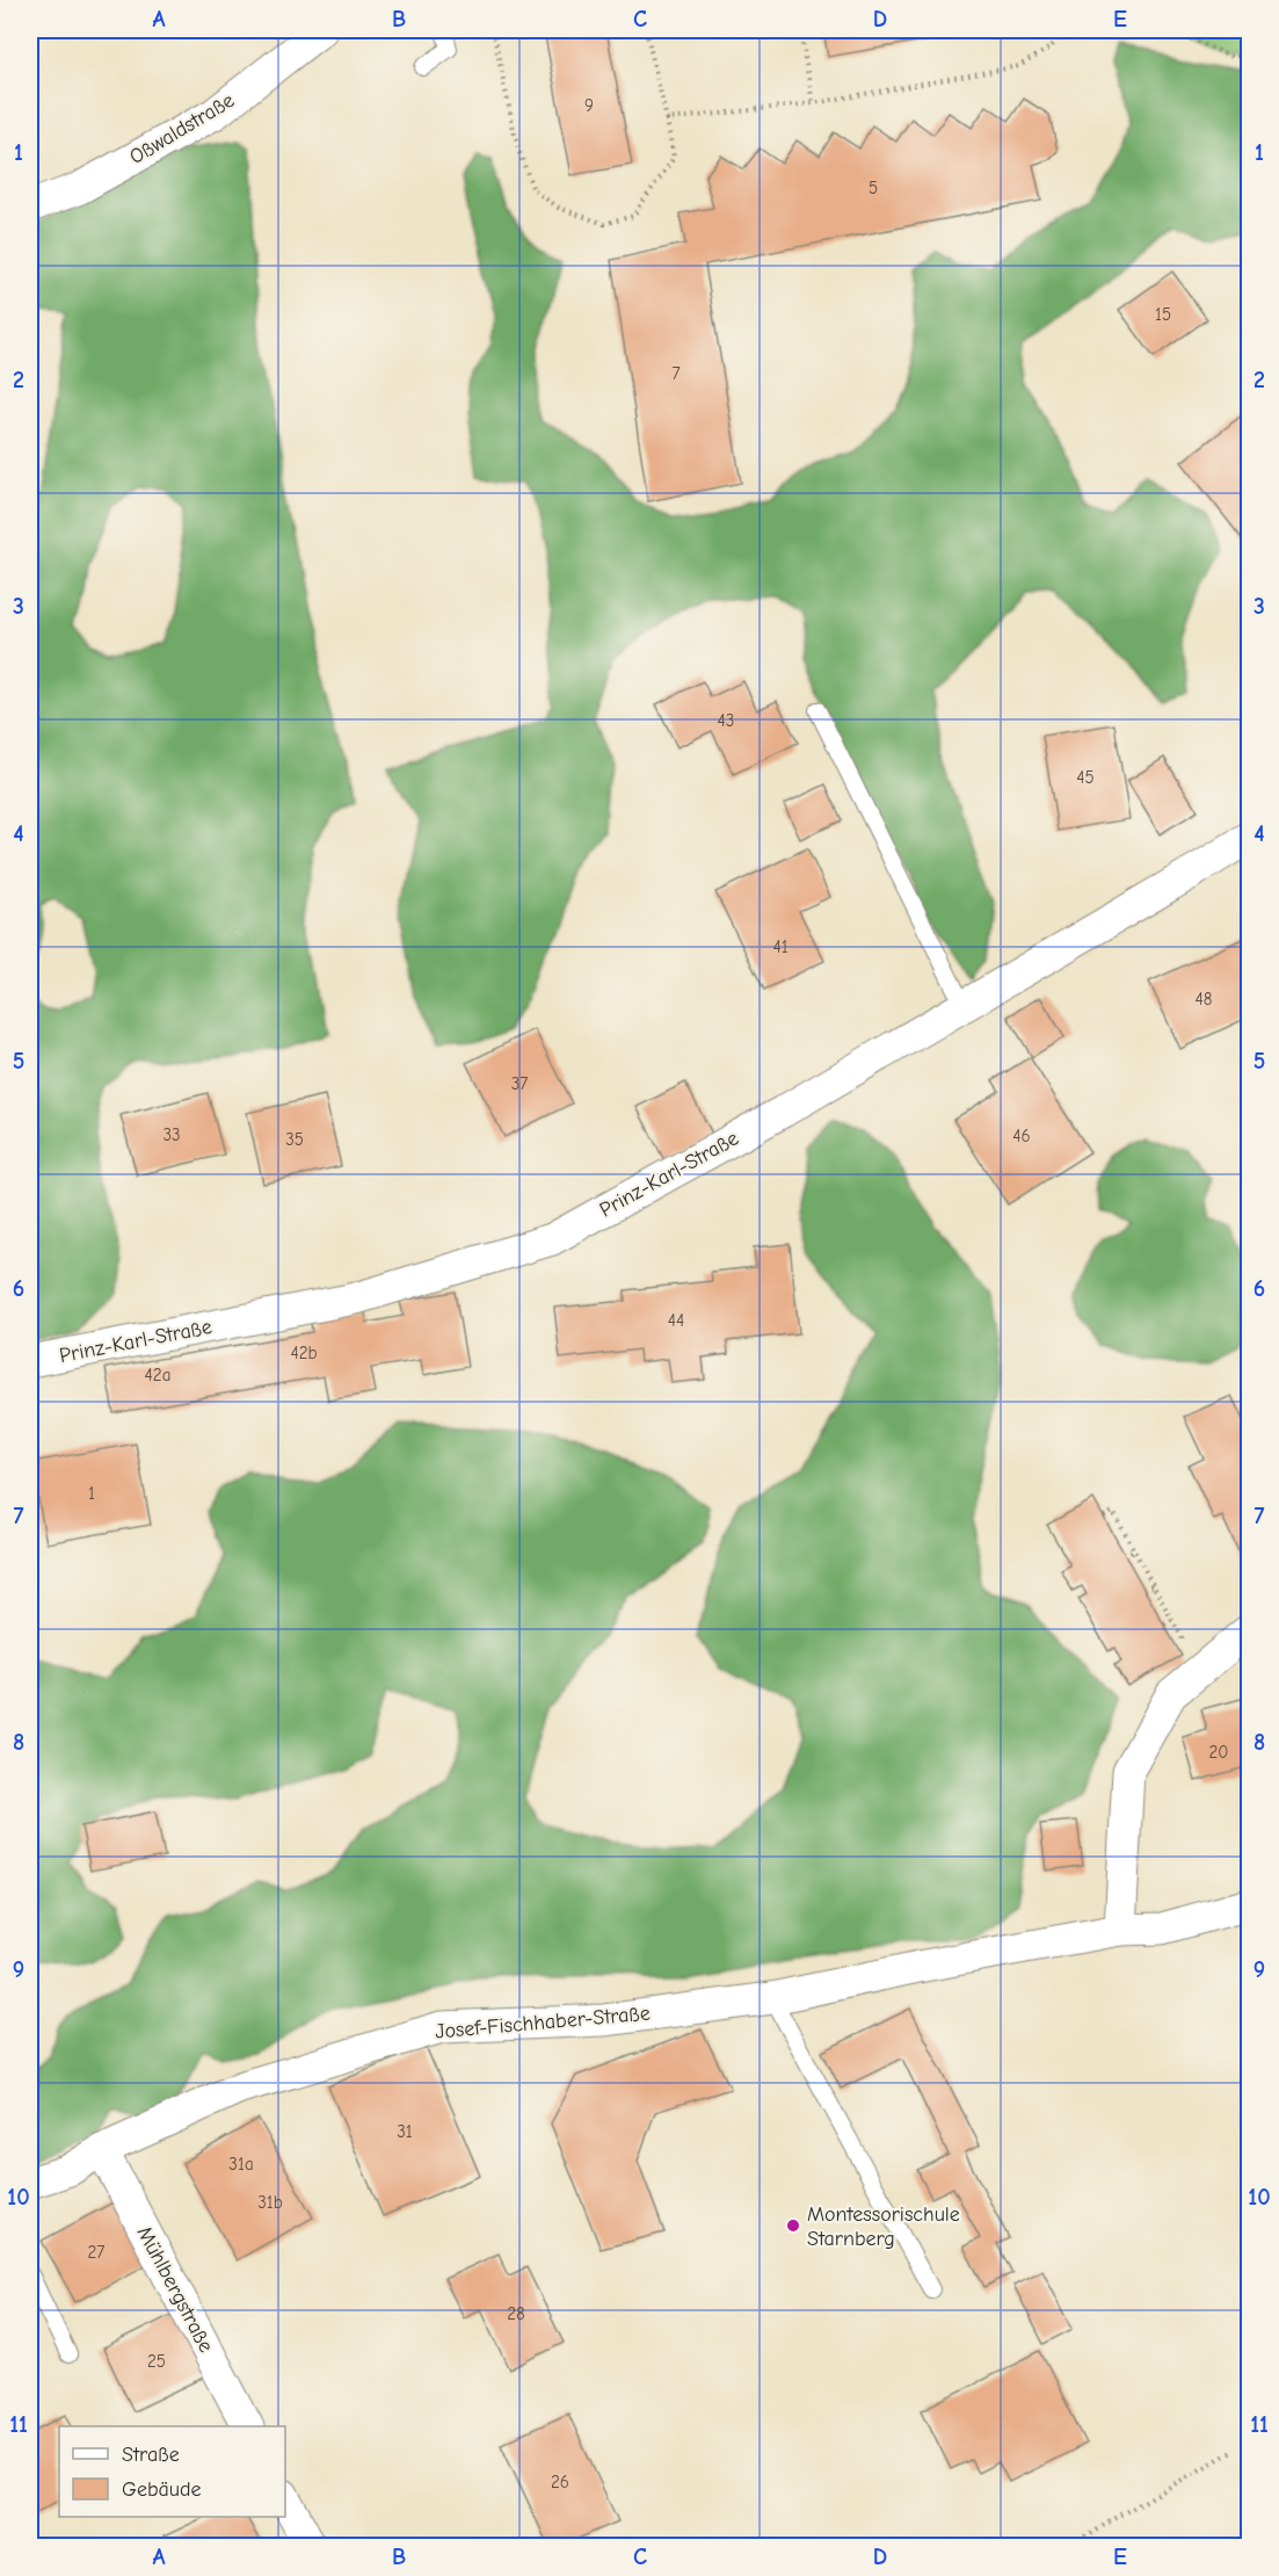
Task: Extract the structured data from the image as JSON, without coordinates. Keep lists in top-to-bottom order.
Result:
{
  "streets": {
    "street": [
      "Oßwaldstraße",
      "Prinz-Karl-Straße",
      "Josef-Fischhaber-Straße",
      "Mühlbergstraße"
    ]
  },
  "crossings": [
    ["Josef-Fischhaber-Straße", "Mühlbergstraße"]
  ],
  "places": ["Montessorischule Starnberg"],
  "house_numbers": [
    "9",
    "5",
    "15",
    "7",
    "43",
    "45",
    "41",
    "48",
    "37",
    "33",
    "46",
    "35",
    "44",
    "42b",
    "42a",
    "1",
    "20",
    "31",
    "31a",
    "31b",
    "27",
    "28",
    "25",
    "26"
  ],
  "legend": ["Straße", "Gebäude"],
  "grid": {
    "columns": [
      "A",
      "B",
      "C",
      "D",
      "E"
    ],
    "rows": [
      "1",
      "2",
      "3",
      "4",
      "5",
      "6",
      "7",
      "8",
      "9",
      "10",
      "11"
    ]
  }
}
